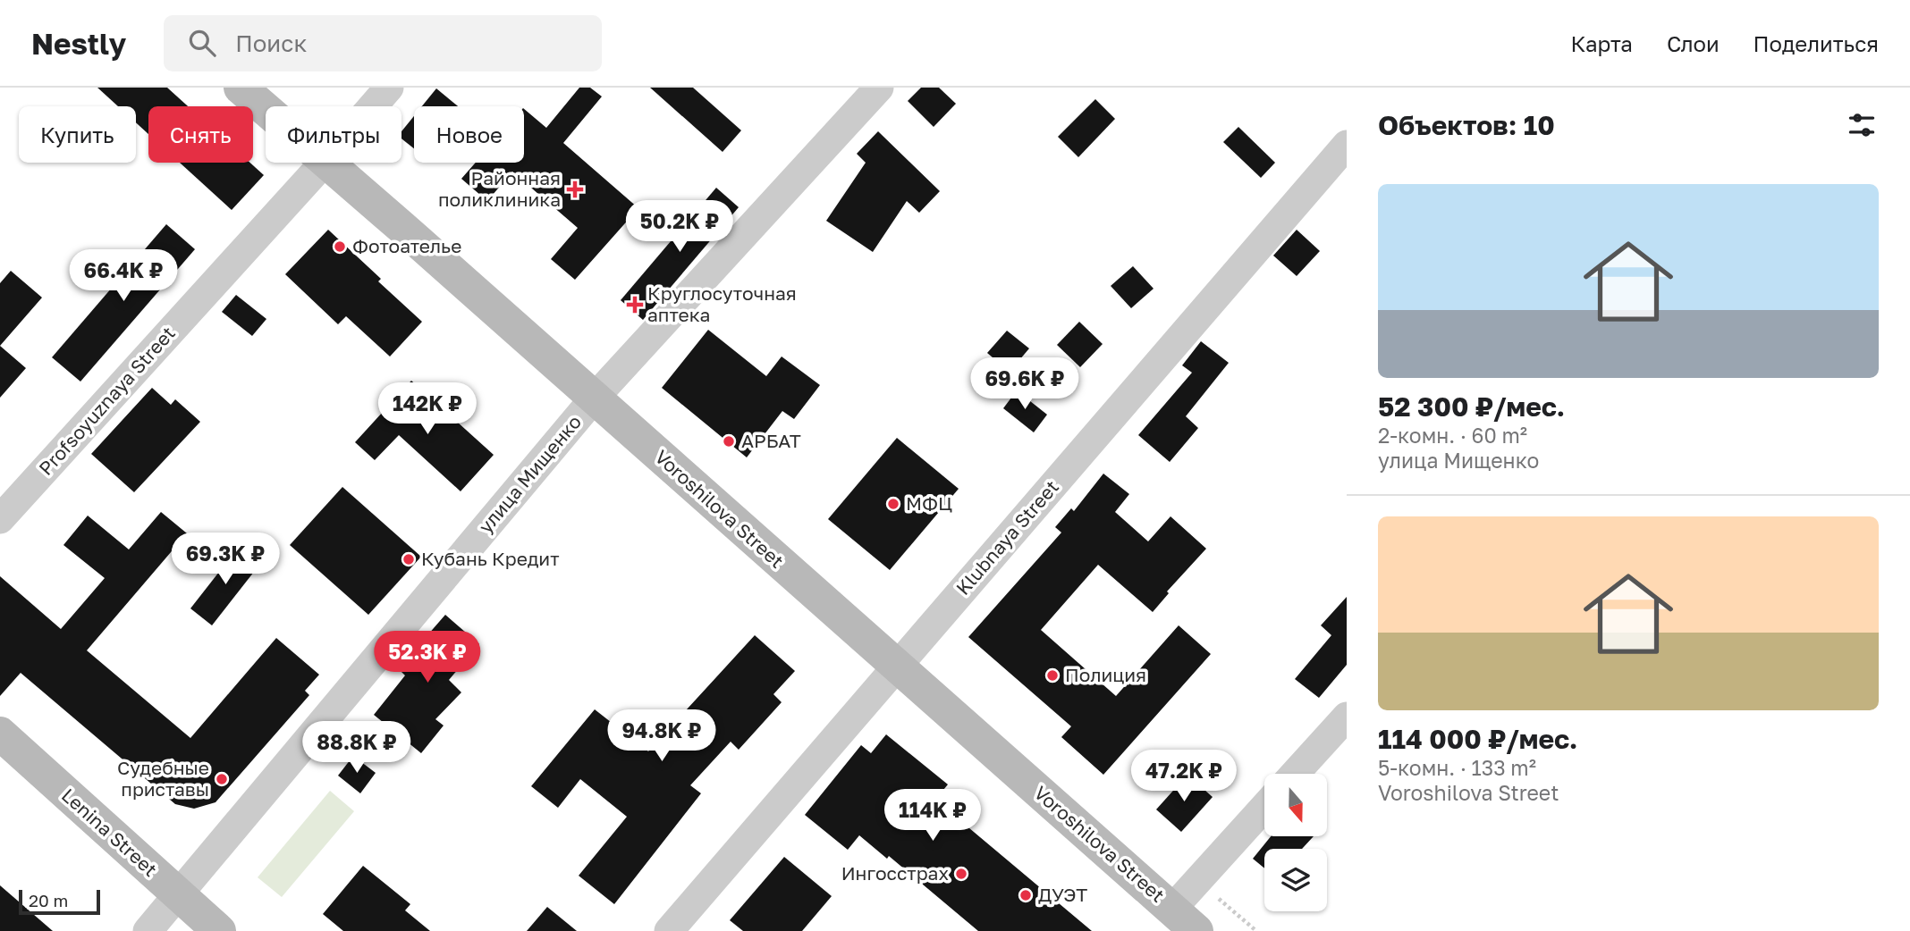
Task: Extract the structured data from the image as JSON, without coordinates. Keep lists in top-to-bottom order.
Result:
{
  "streets": {
    "main road": ["Voroshilova Street", "Lenina Street"],
    "street": ["Profsoyuznaya Street", "улица Мищенко", "Klubnaya Street"]
  },
  "crossings": [
    ["улица Мищенко", "Voroshilova Street"],
    ["улица Мищенко", "Lenina Street"],
    ["Voroshilova Street", "Klubnaya Street"]
  ],
  "places": {
    "health": ["Районная поликлиника", "Круглосуточная аптека"],
    "other": [
      "Фотоателье",
      "АРБАТ",
      "МФЦ",
      "Кубань Кредит",
      "Полиция",
      "Судебные приставы",
      "Ингосстрах",
      "ДУЭТ"
    ]
  },
  "scale_bar": "20 m",
  "north": "bottom",
  "page": {
    "header": "Nestly",
    "search": "Поиск",
    "nav": ["Карта", "Слои", "Поделиться"],
    "heading": "Объектов: 10",
    "chip": [
      "Купить",
      "Снять",
      "Фильтры",
      "Новое"
    ],
    "list": [
      {
        "name": "52 300 ₽/мес.",
        "note": "2-комн. · 60 m² · улица Мищенко"
      },
      {
        "name": "114 000 ₽/мес.",
        "note": "5-комн. · 133 m² · Voroshilova Street"
      }
    ],
    "price": [
      "50.2K ₽",
      "66.4K ₽",
      "69.6K ₽",
      "142K ₽",
      "69.3K ₽",
      "52.3K ₽",
      "94.8K ₽",
      "88.8K ₽",
      "47.2K ₽",
      "114K ₽"
    ],
    "scale": "20 m"
  }
}
